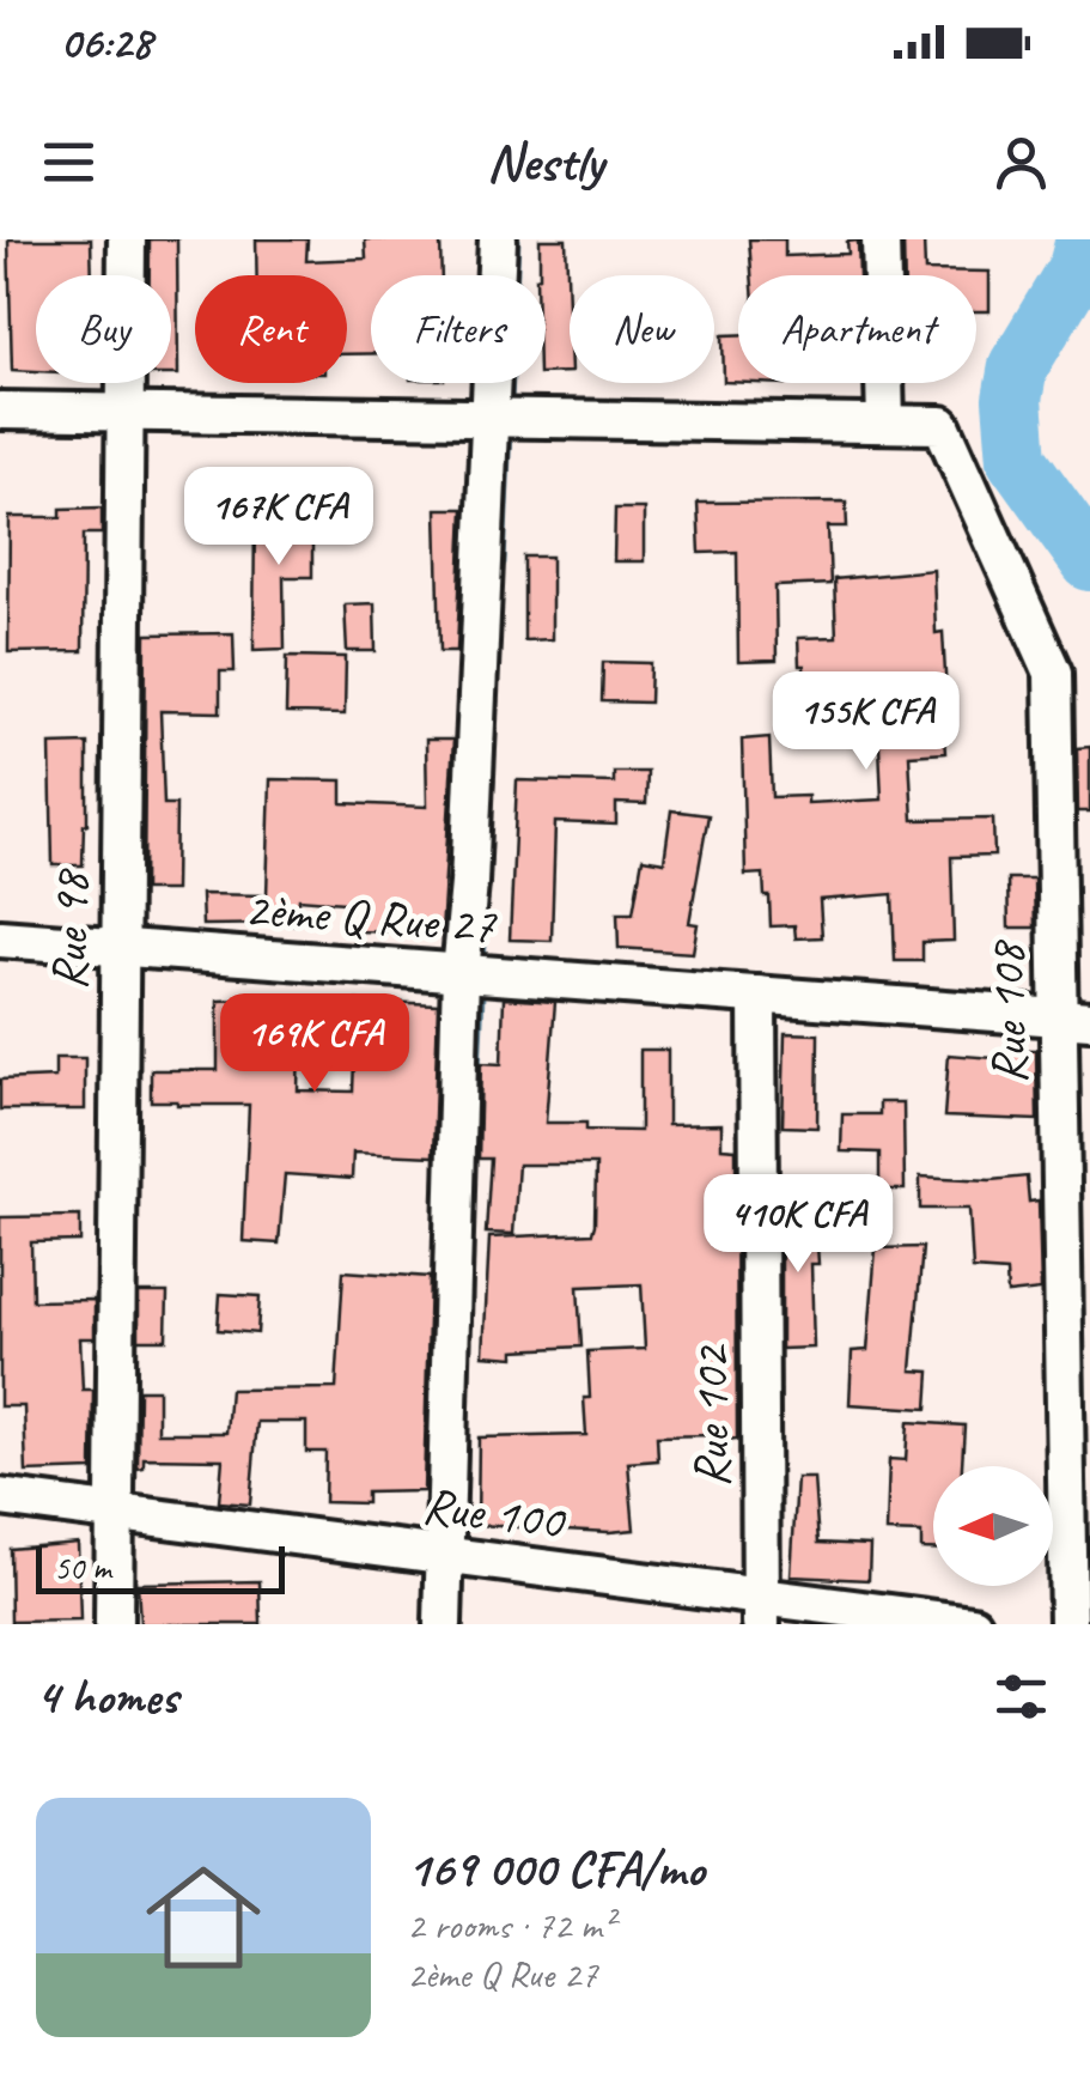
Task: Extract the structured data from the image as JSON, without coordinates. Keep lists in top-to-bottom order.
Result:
{
  "streets": {
    "street": [
      "2ème Q Rue 27",
      "Rue 98",
      "Rue 108",
      "Rue 102",
      "Rue 100"
    ]
  },
  "crossings": [
    ["2ème Q Rue 27", "Rue 98"],
    ["2ème Q Rue 27", "Rue 108"],
    ["2ème Q Rue 27", "Rue 102"],
    ["Rue 98", "Rue 100"],
    ["Rue 102", "Rue 100"]
  ],
  "scale_bar": "50 m",
  "north": "left",
  "page": {
    "status": "06:28",
    "header": "Nestly",
    "chip": [
      "Buy",
      "Rent",
      "Filters",
      "New",
      "Apartment"
    ],
    "price": [
      "167K CFA",
      "155K CFA",
      "169K CFA",
      "410K CFA"
    ],
    "scale": "50 m",
    "heading": "4 homes",
    "list": [
      {
        "name": "169 000 CFA/mo",
        "note": "2 rooms · 72 m² · 2ème Q Rue 27"
      }
    ]
  }
}
